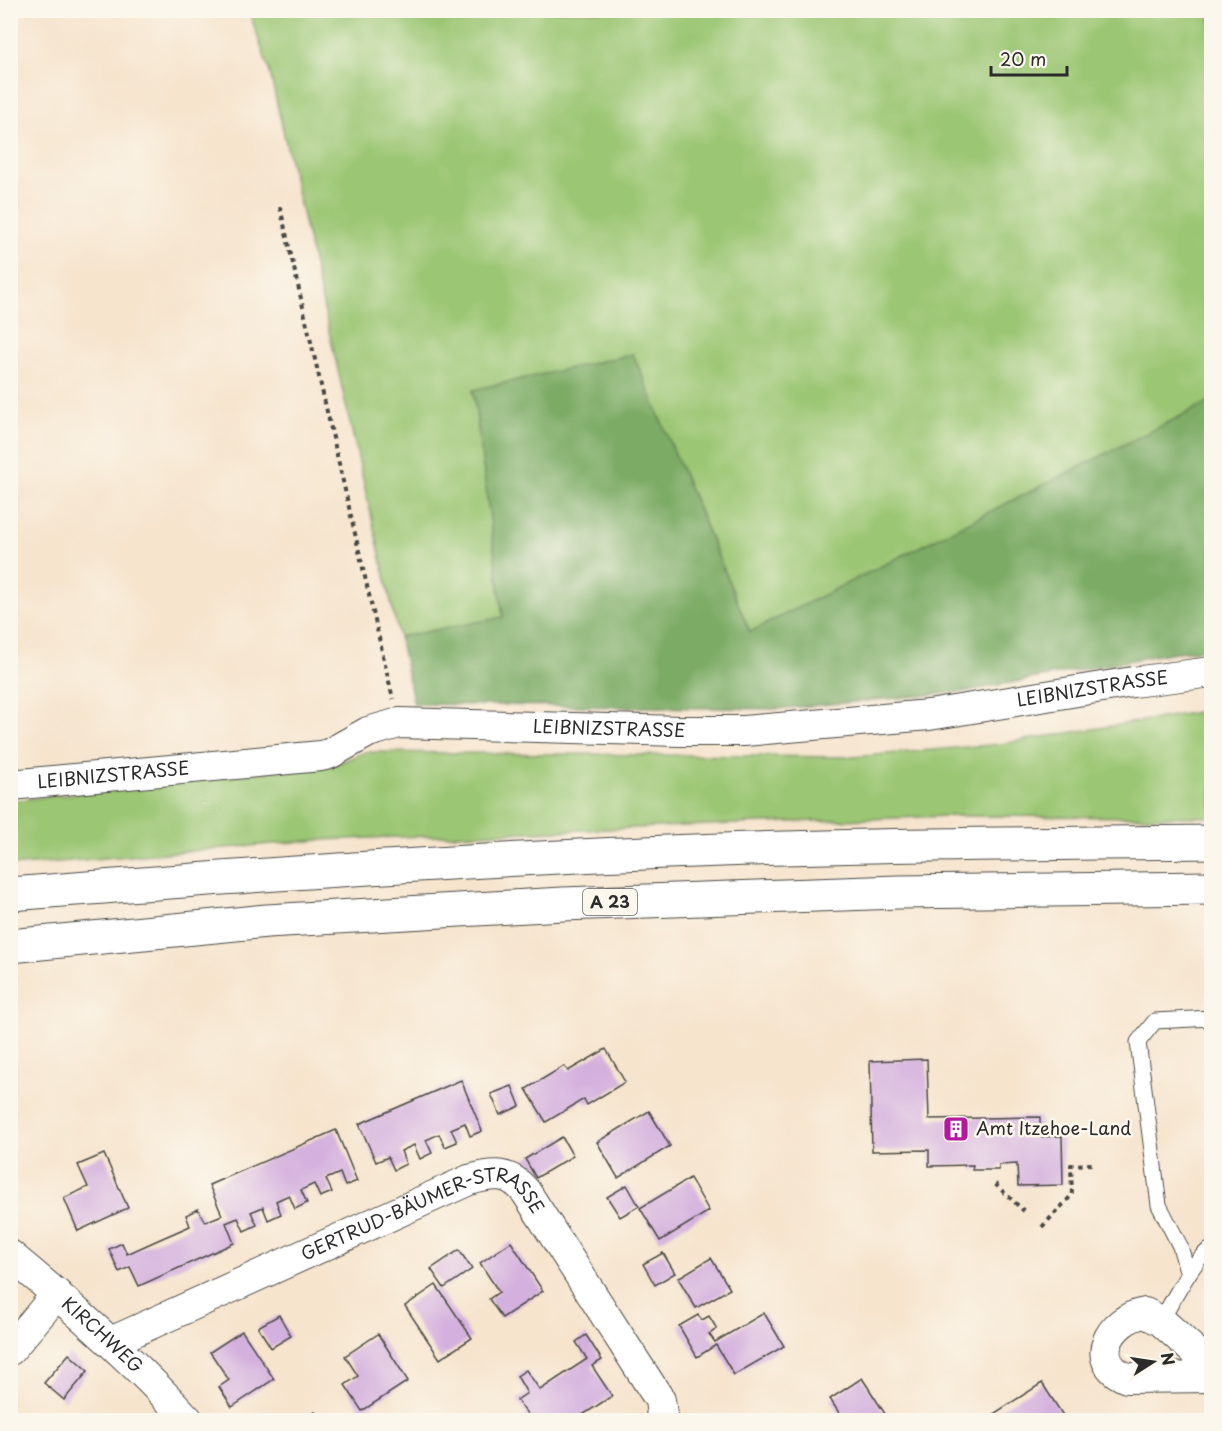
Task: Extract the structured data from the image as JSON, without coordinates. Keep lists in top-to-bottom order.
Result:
{
  "streets": {
    "highway": ["A 23"],
    "street": ["LEIBNIZSTRASSE", "GERTRUD-BÄUMER-STRASSE", "KIRCHWEG"]
  },
  "crossings": [
    ["GERTRUD-BÄUMER-STRASSE", "KIRCHWEG"]
  ],
  "places": {
    "building": ["Amt Itzehoe-Land"]
  },
  "scale_bar": "20 m",
  "north": "right"
}
